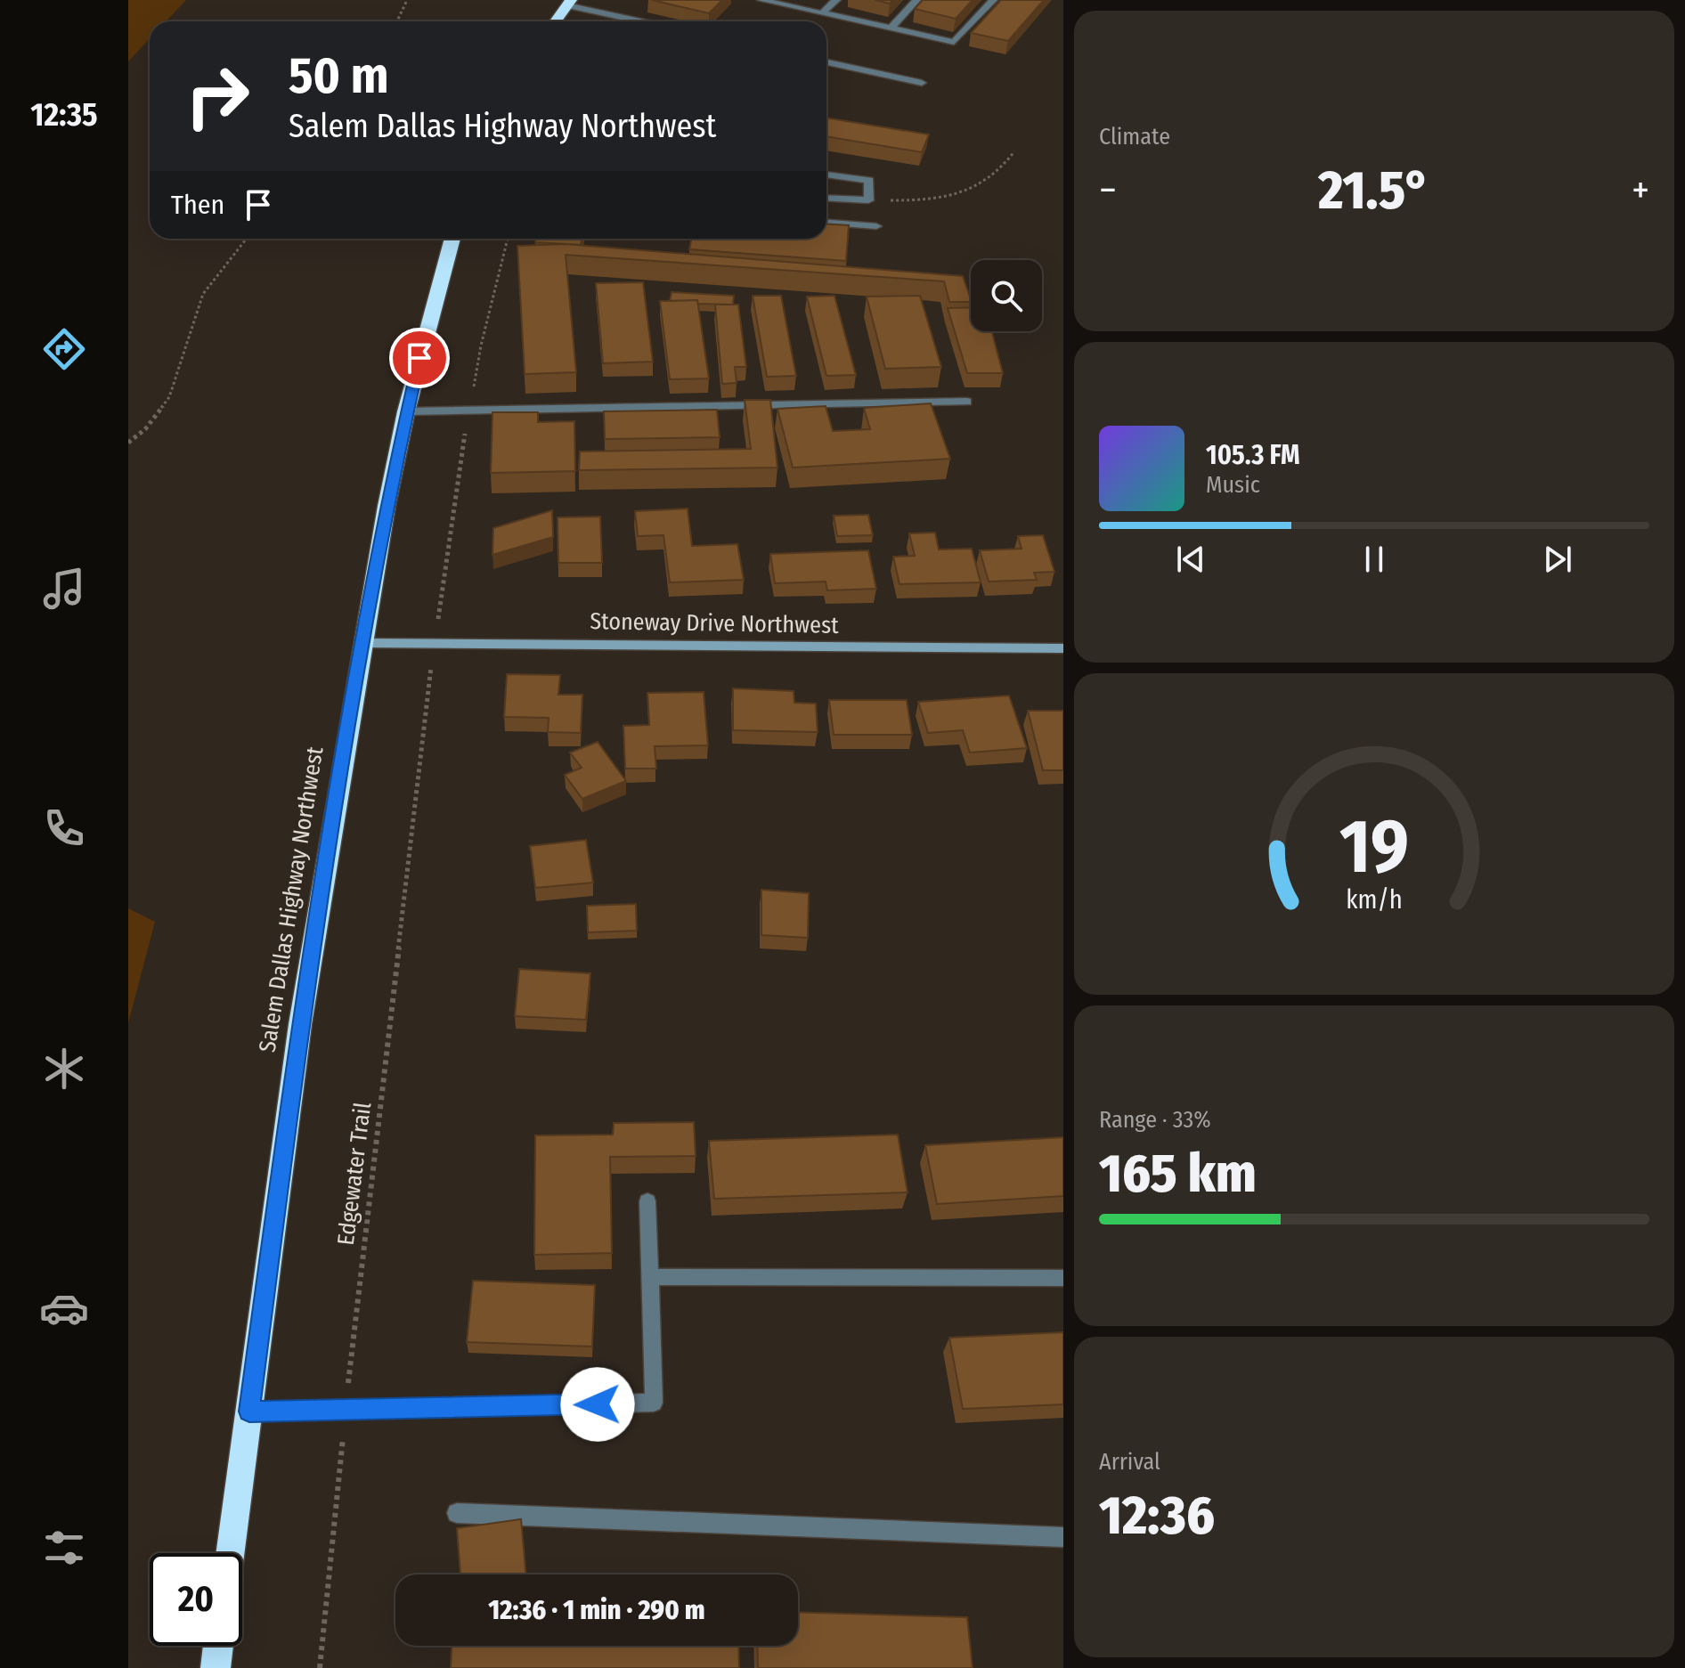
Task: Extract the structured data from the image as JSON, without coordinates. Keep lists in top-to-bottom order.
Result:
{
  "streets": {
    "highway": ["Salem Dallas Highway Northwest"],
    "street": ["Stoneway Drive Northwest"],
    "path": ["Edgewater Trail"]
  },
  "crossings": [
    ["Stoneway Drive Northwest", "Salem Dallas Highway Northwest"]
  ],
  "page": {
    "tabs": "12:35",
    "tile": [
      "Climate",
      ["Range · 33%", "165 km"],
      ["Arrival", "12:36"]
    ],
    "turn": ["50 m", "Salem Dallas Highway Northwest"],
    "heat": ["−", "21.5°", "+"],
    "then": "Then",
    "song": ["105.3 FM", "Music"],
    "limit": "20",
    "trip": "12:36 · 1 min · 290 m",
    "gauge": ["19", "km/h"]
  }
}
